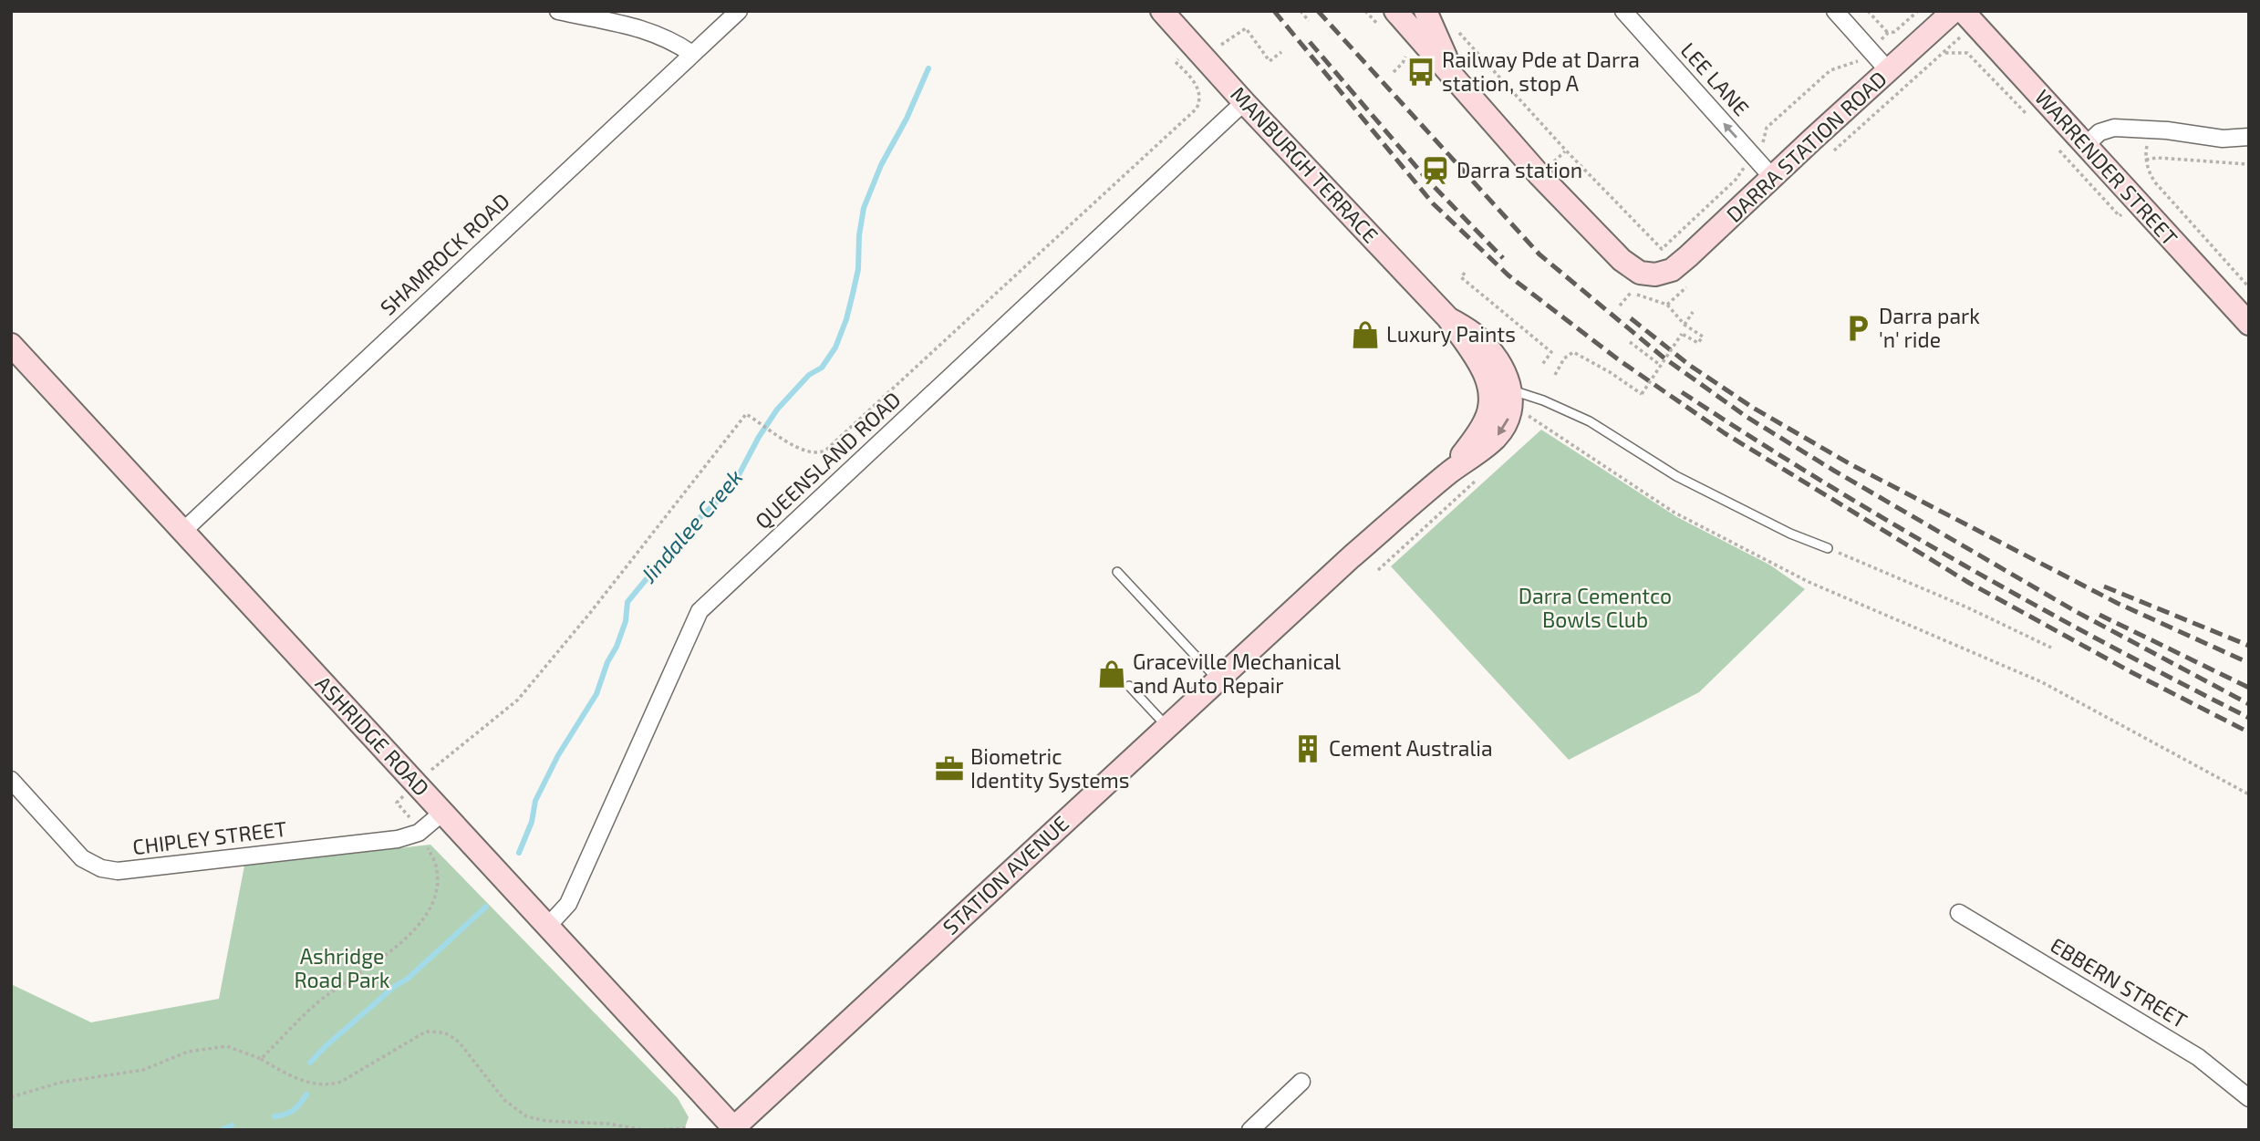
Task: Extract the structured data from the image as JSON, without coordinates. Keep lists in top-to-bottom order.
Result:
{
  "streets": {
    "street": [
      "LEE LANE",
      "DARRA STATION ROAD",
      "MANBURGH TERRACE",
      "WARRENDER STREET",
      "SHAMROCK ROAD",
      "QUEENSLAND ROAD",
      "ASHRIDGE ROAD",
      "CHIPLEY STREET",
      "STATION AVENUE",
      "EBBERN STREET"
    ]
  },
  "crossings": [
    ["LEE LANE", "DARRA STATION ROAD"],
    ["MANBURGH TERRACE", "QUEENSLAND ROAD"],
    ["MANBURGH TERRACE", "STATION AVENUE"],
    ["SHAMROCK ROAD", "ASHRIDGE ROAD"],
    ["QUEENSLAND ROAD", "ASHRIDGE ROAD"],
    ["ASHRIDGE ROAD", "CHIPLEY STREET"],
    ["ASHRIDGE ROAD", "STATION AVENUE"]
  ],
  "one_way": ["LEE LANE"],
  "water": ["Jindalee Creek"],
  "parks": ["Darra Cementco Bowls Club", "Ashridge Road Park"],
  "places": {
    "bus stop": ["Railway Pde at Darra station, stop A"],
    "station": ["Darra station"],
    "parking": ["Darra park 'n' ride"],
    "shop": ["Luxury Paints", "Graceville Mechanical and Auto Repair"],
    "building": ["Cement Australia"],
    "office": ["Biometric Identity Systems"]
  }
}
